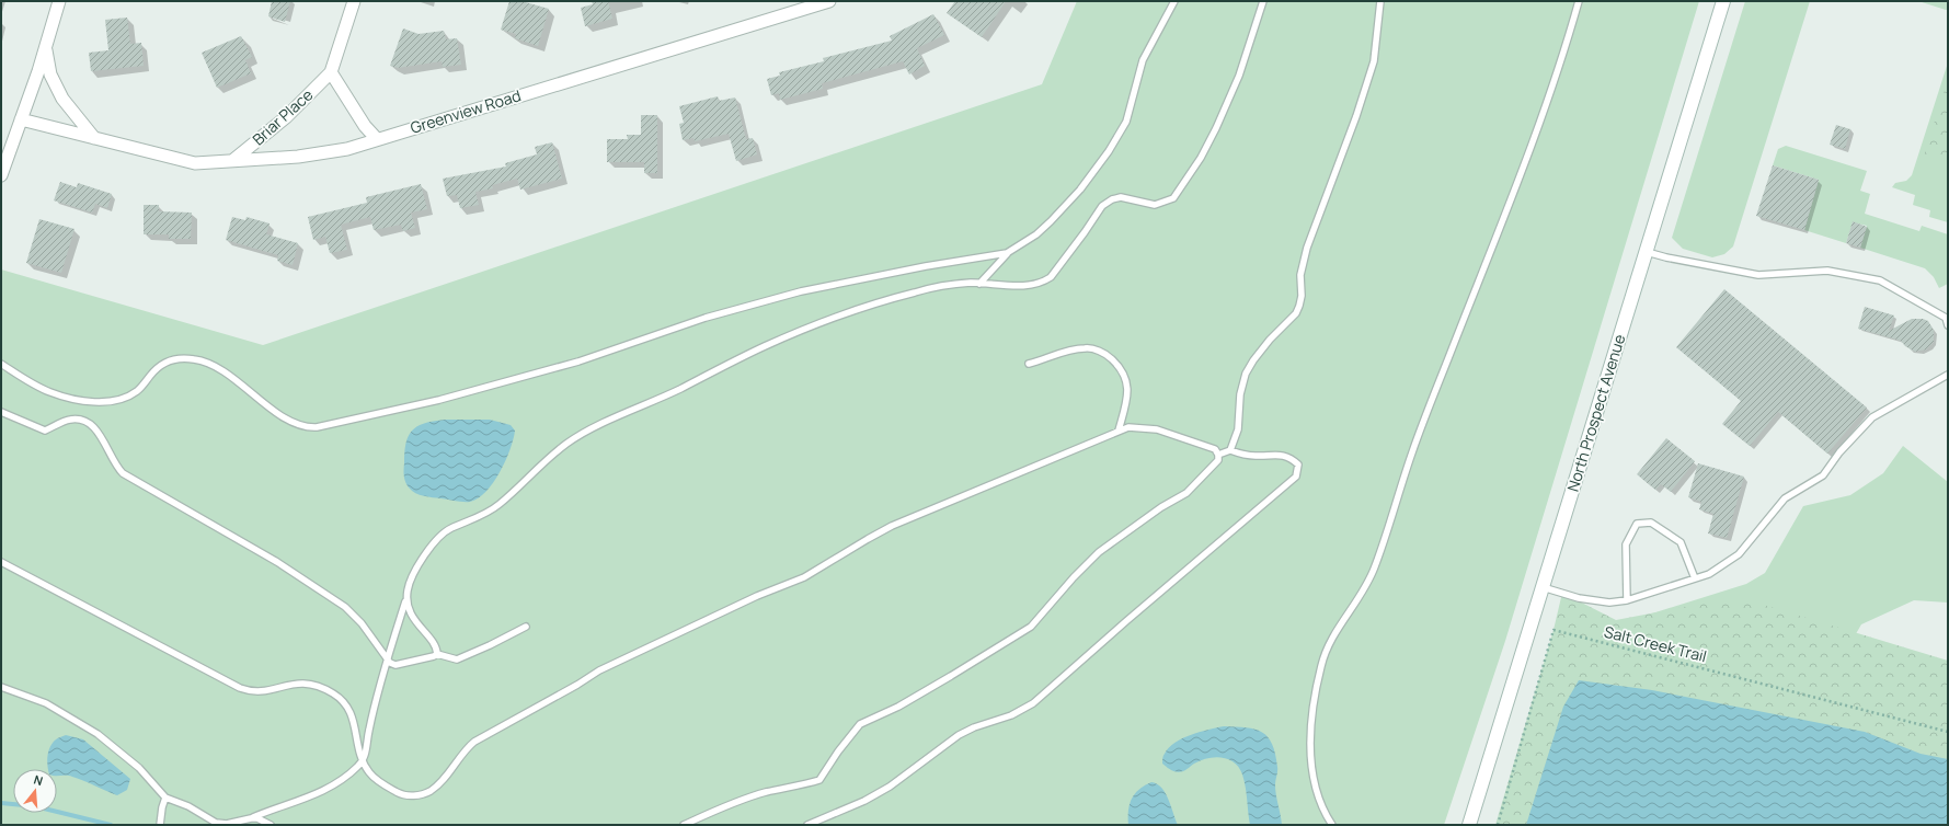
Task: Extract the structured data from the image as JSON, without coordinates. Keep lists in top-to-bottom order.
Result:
{
  "streets": {
    "main road": ["North Prospect Avenue"],
    "street": ["Greenview Road", "Briar Place"],
    "path": ["Salt Creek Trail"]
  },
  "crossings": [
    ["Greenview Road", "Briar Place"]
  ],
  "north": "top"
}
